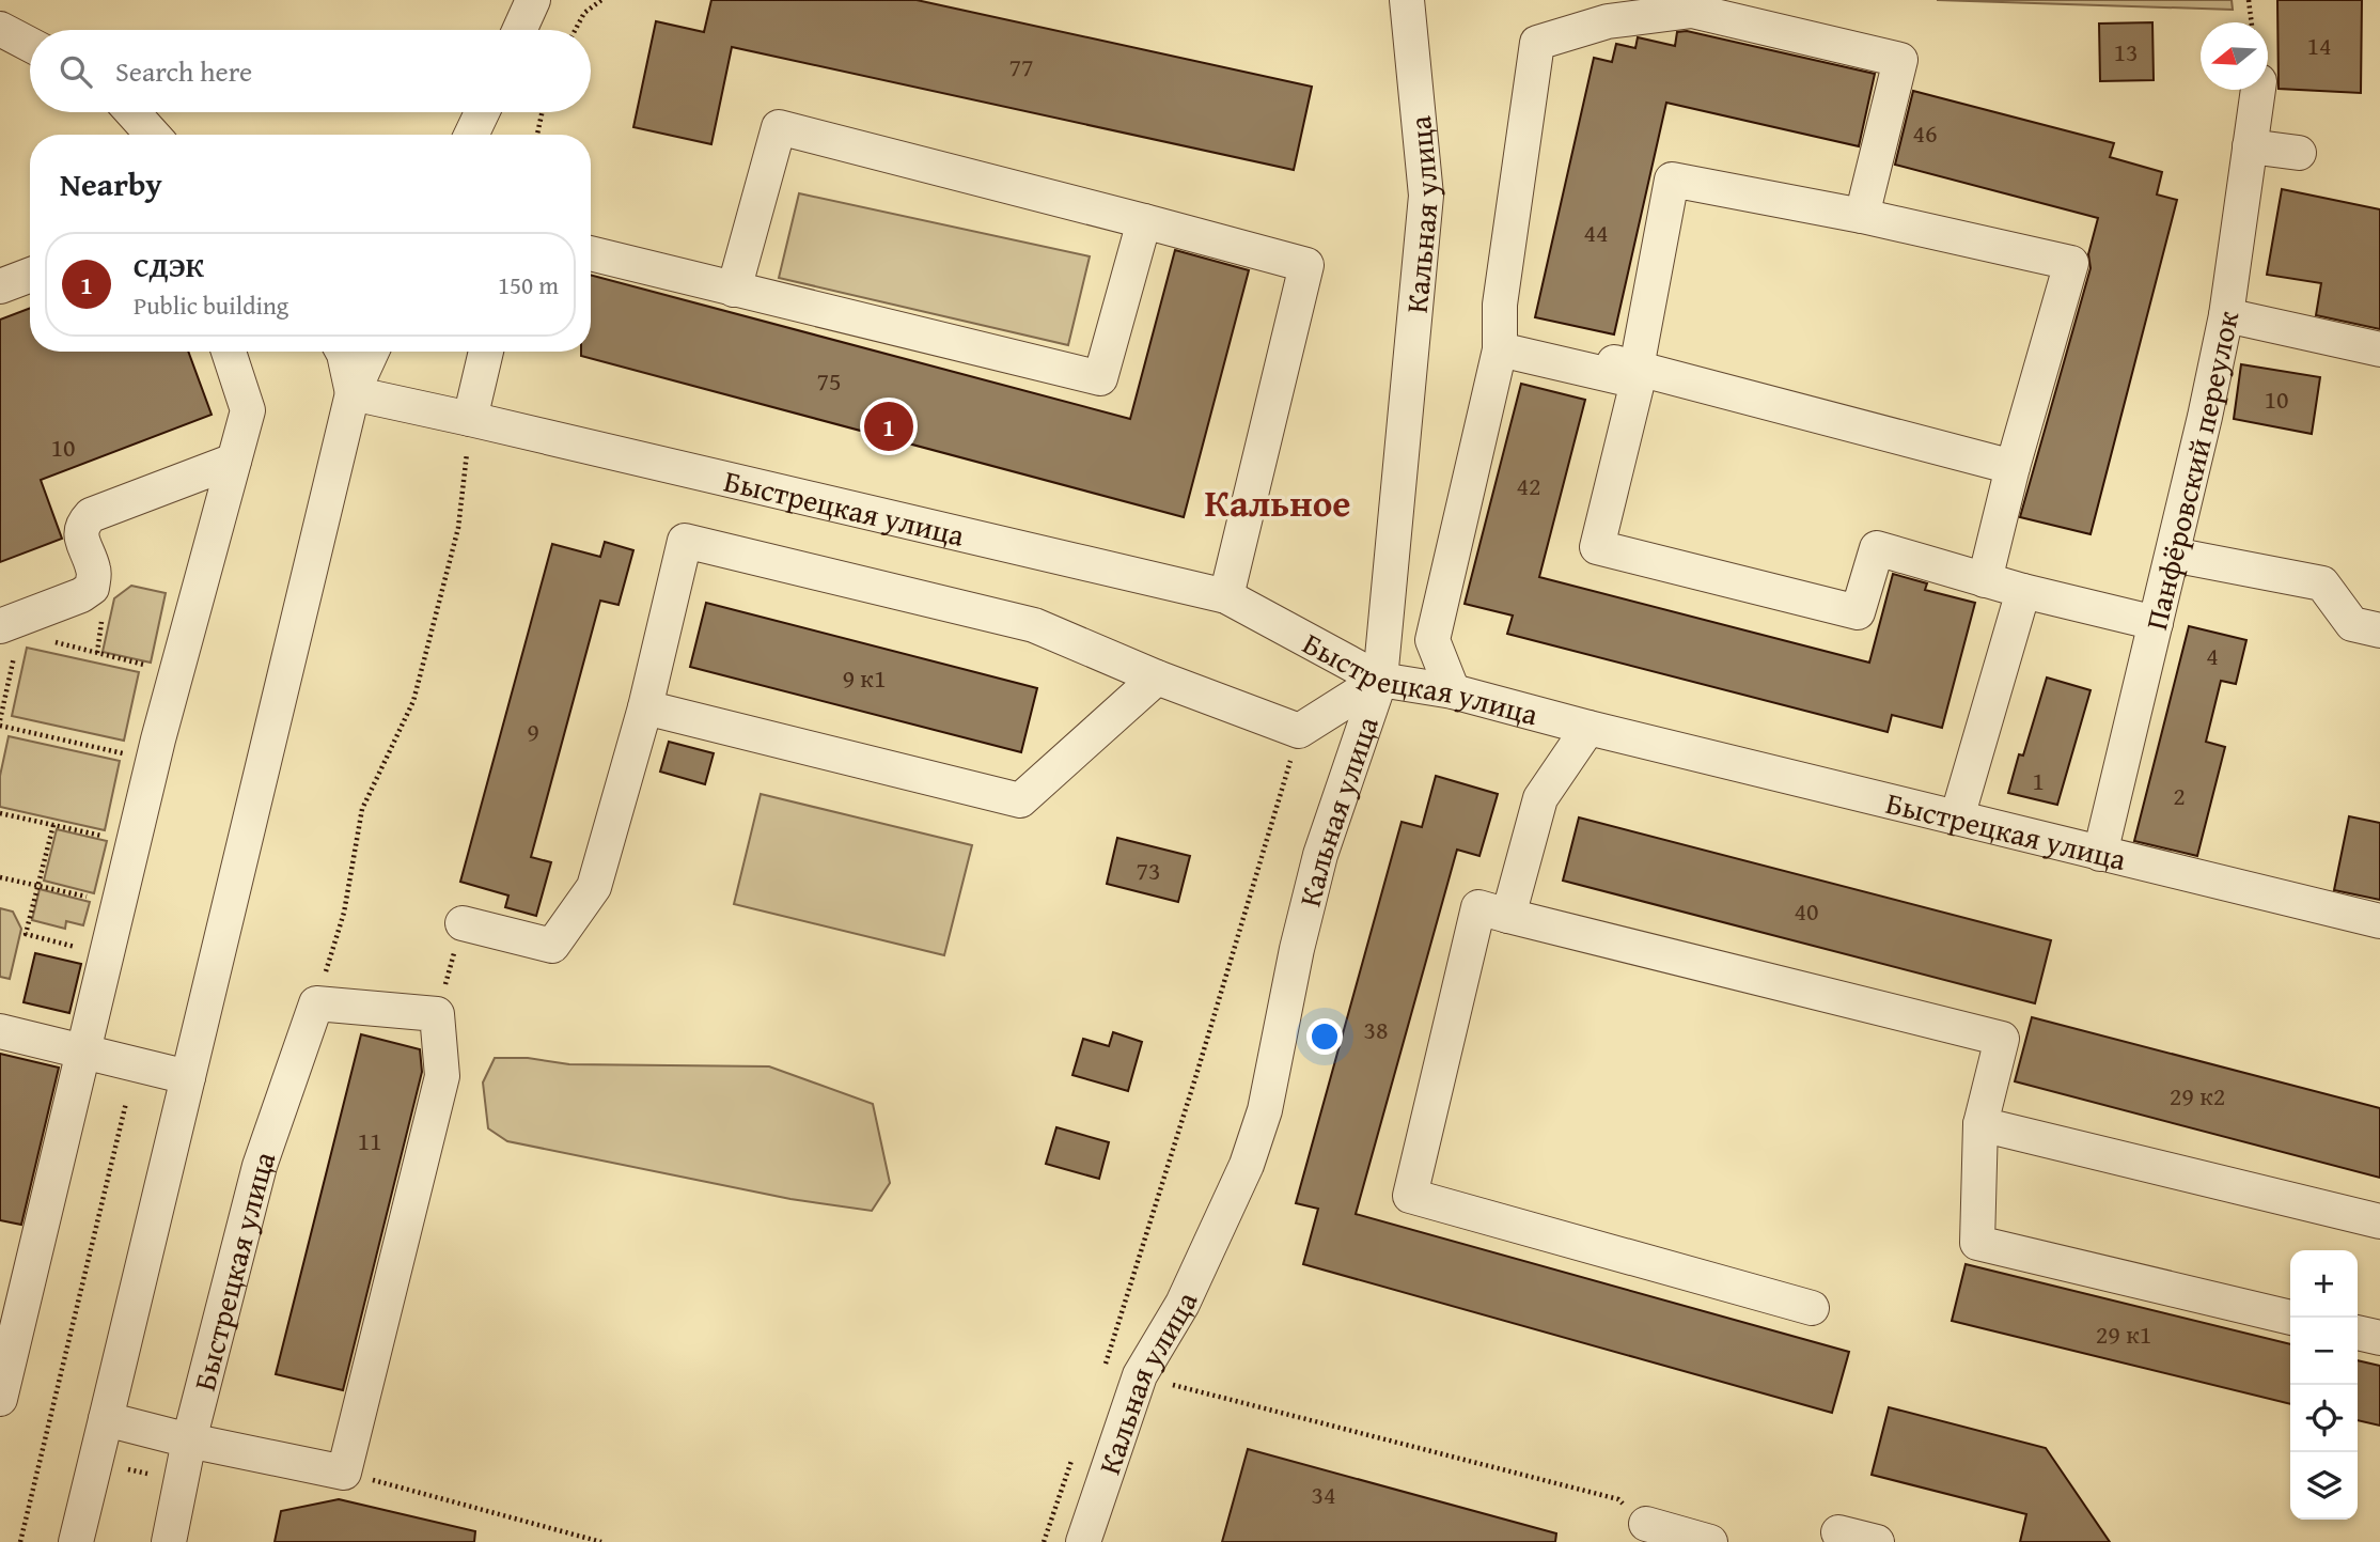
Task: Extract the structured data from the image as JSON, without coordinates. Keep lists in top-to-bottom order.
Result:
{
  "streets": {
    "street": ["Кальная улица", "Панфёровский переулок", "Быстрецкая улица"]
  },
  "crossings": [
    ["Кальная улица", "Быстрецкая улица"],
    ["Панфёровский переулок", "Быстрецкая улица"]
  ],
  "districts": ["Кальное"],
  "house_numbers": [
    "14",
    "13",
    "77",
    "46",
    "44",
    "75",
    "10",
    "10",
    "42",
    "4",
    "9 к1",
    "9",
    "1",
    "2",
    "73",
    "40",
    "38",
    "29 к2",
    "11",
    "29 к1",
    "34"
  ],
  "north": "left",
  "page": {
    "search": "Search here",
    "heading": "Nearby",
    "list": [
      {
        "mark": "1",
        "name": "СДЭК",
        "note": "Public building",
        "value": "150 m"
      }
    ],
    "pins": "1",
    "map_buttons": ["+", "−"]
  }
}
